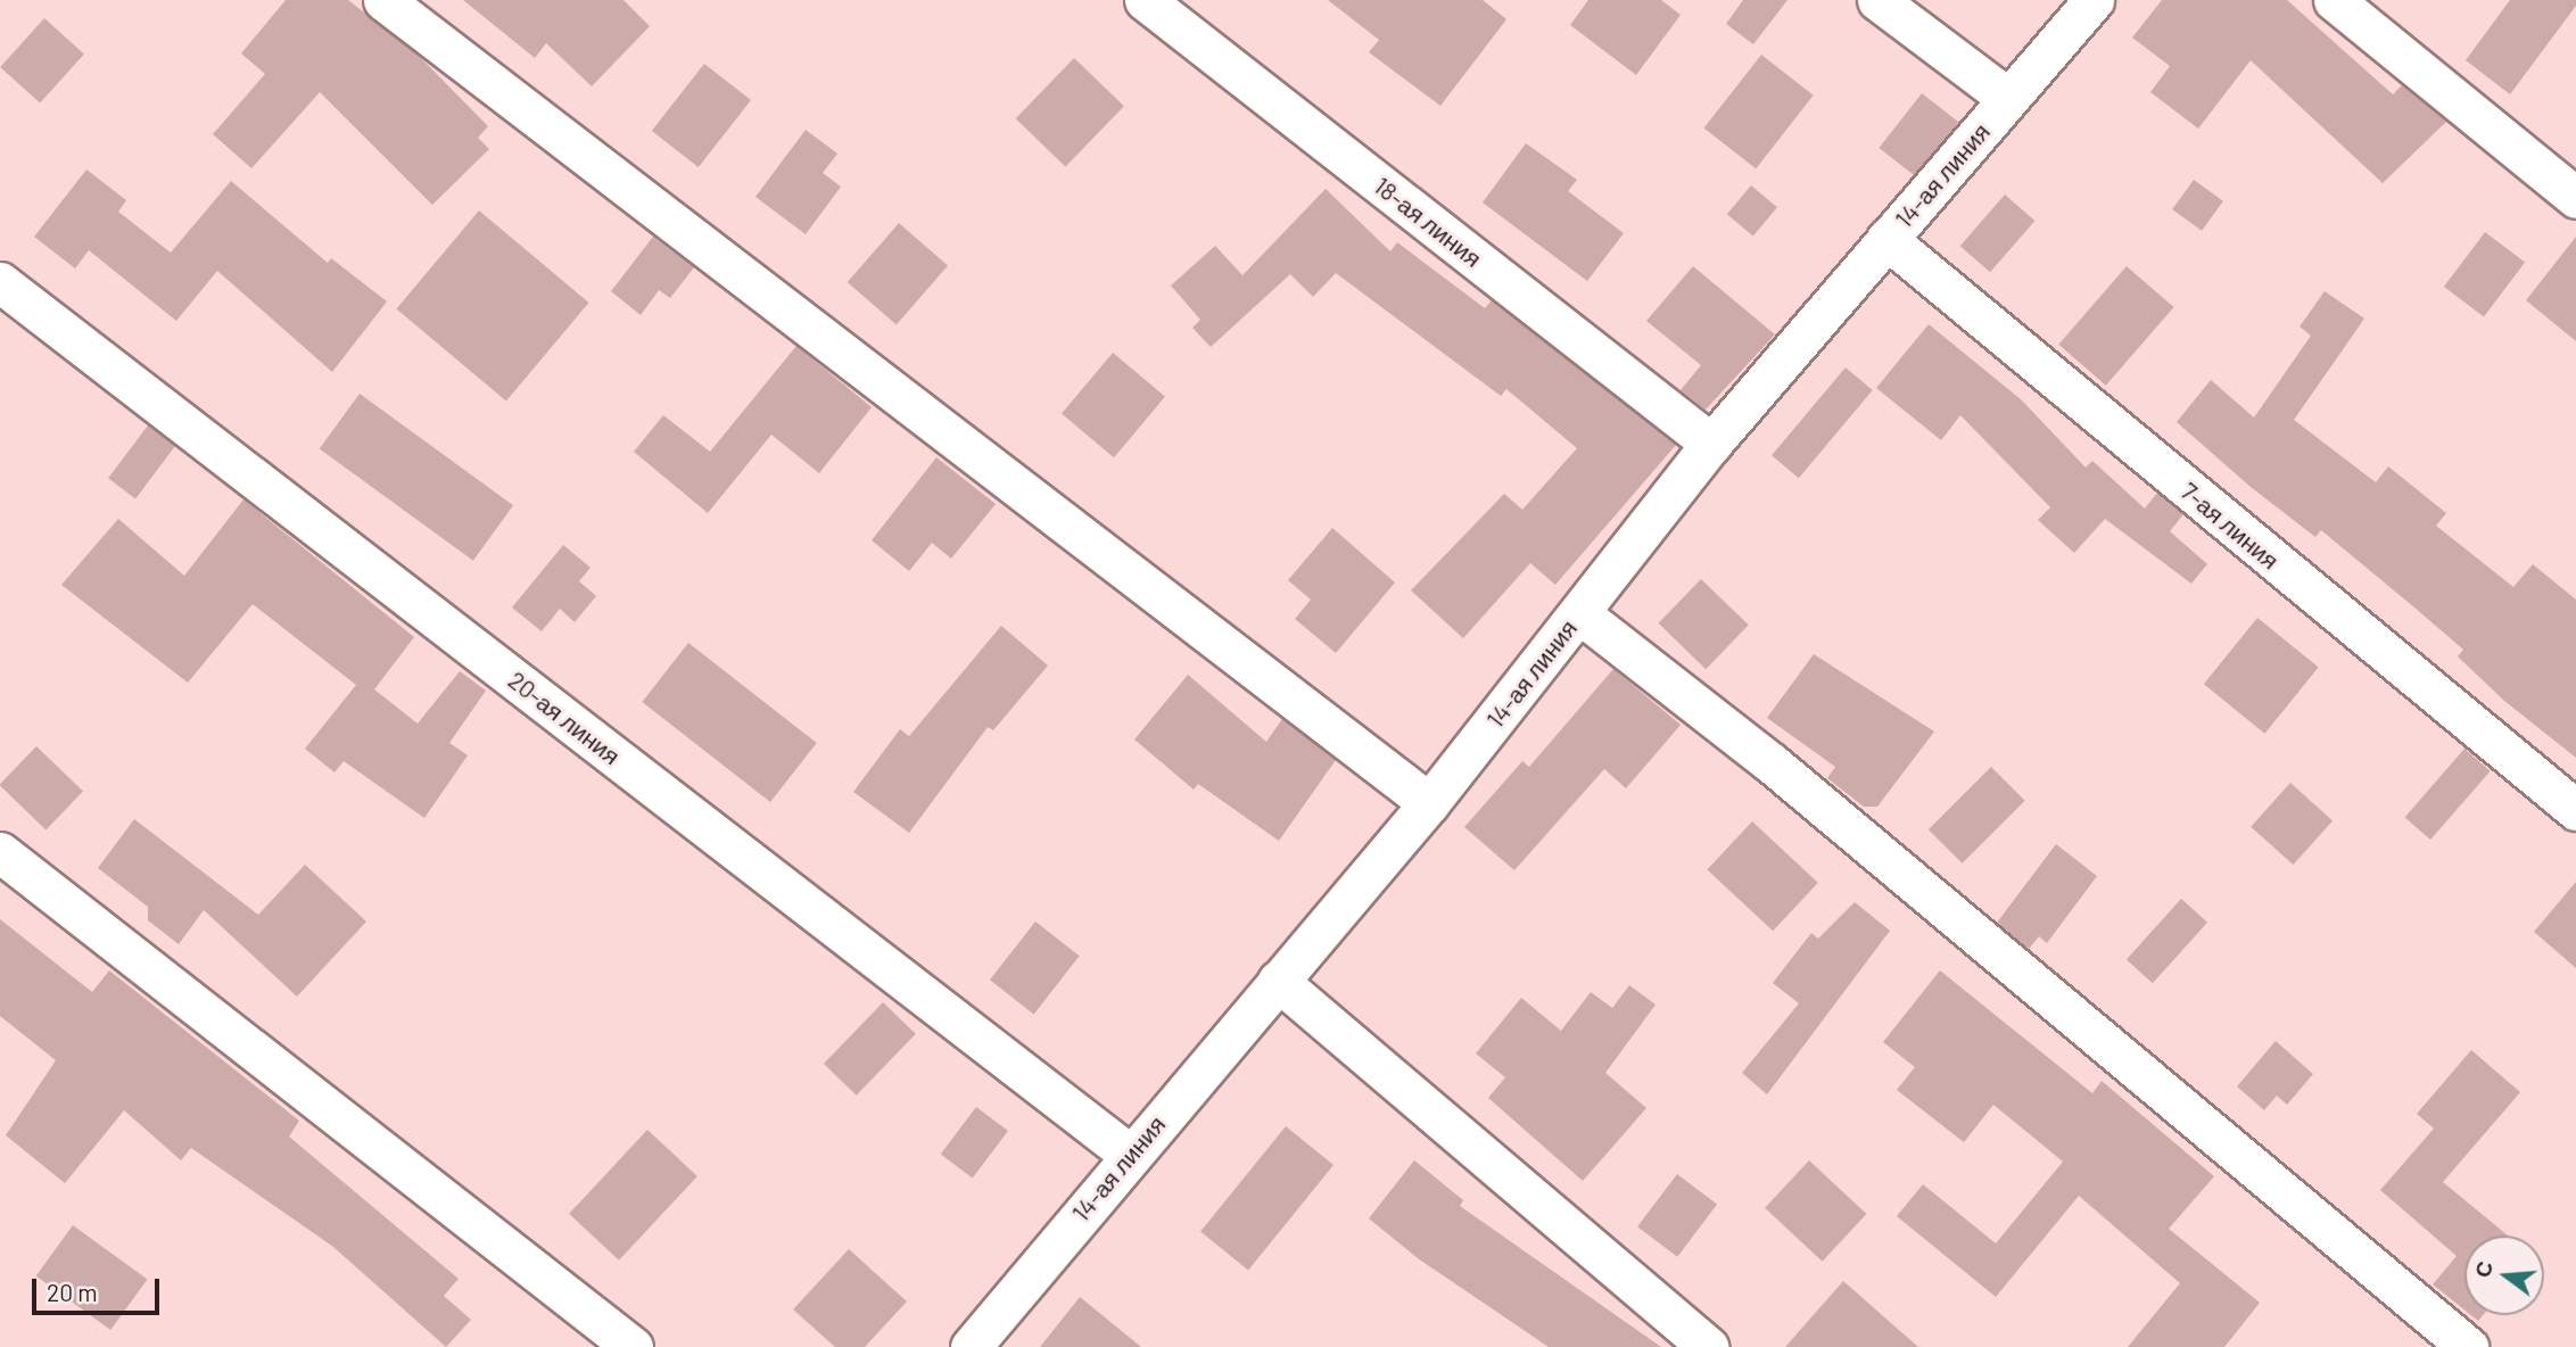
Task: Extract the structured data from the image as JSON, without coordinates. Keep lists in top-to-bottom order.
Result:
{
  "streets": {
    "street": [
      "14-ая линия",
      "18-ая линия",
      "7-ая линия",
      "20-ая линия"
    ]
  },
  "crossings": [
    ["14-ая линия", "18-ая линия"],
    ["14-ая линия", "7-ая линия"],
    ["14-ая линия", "20-ая линия"]
  ],
  "scale_bar": "20 m",
  "north": "left"
}
